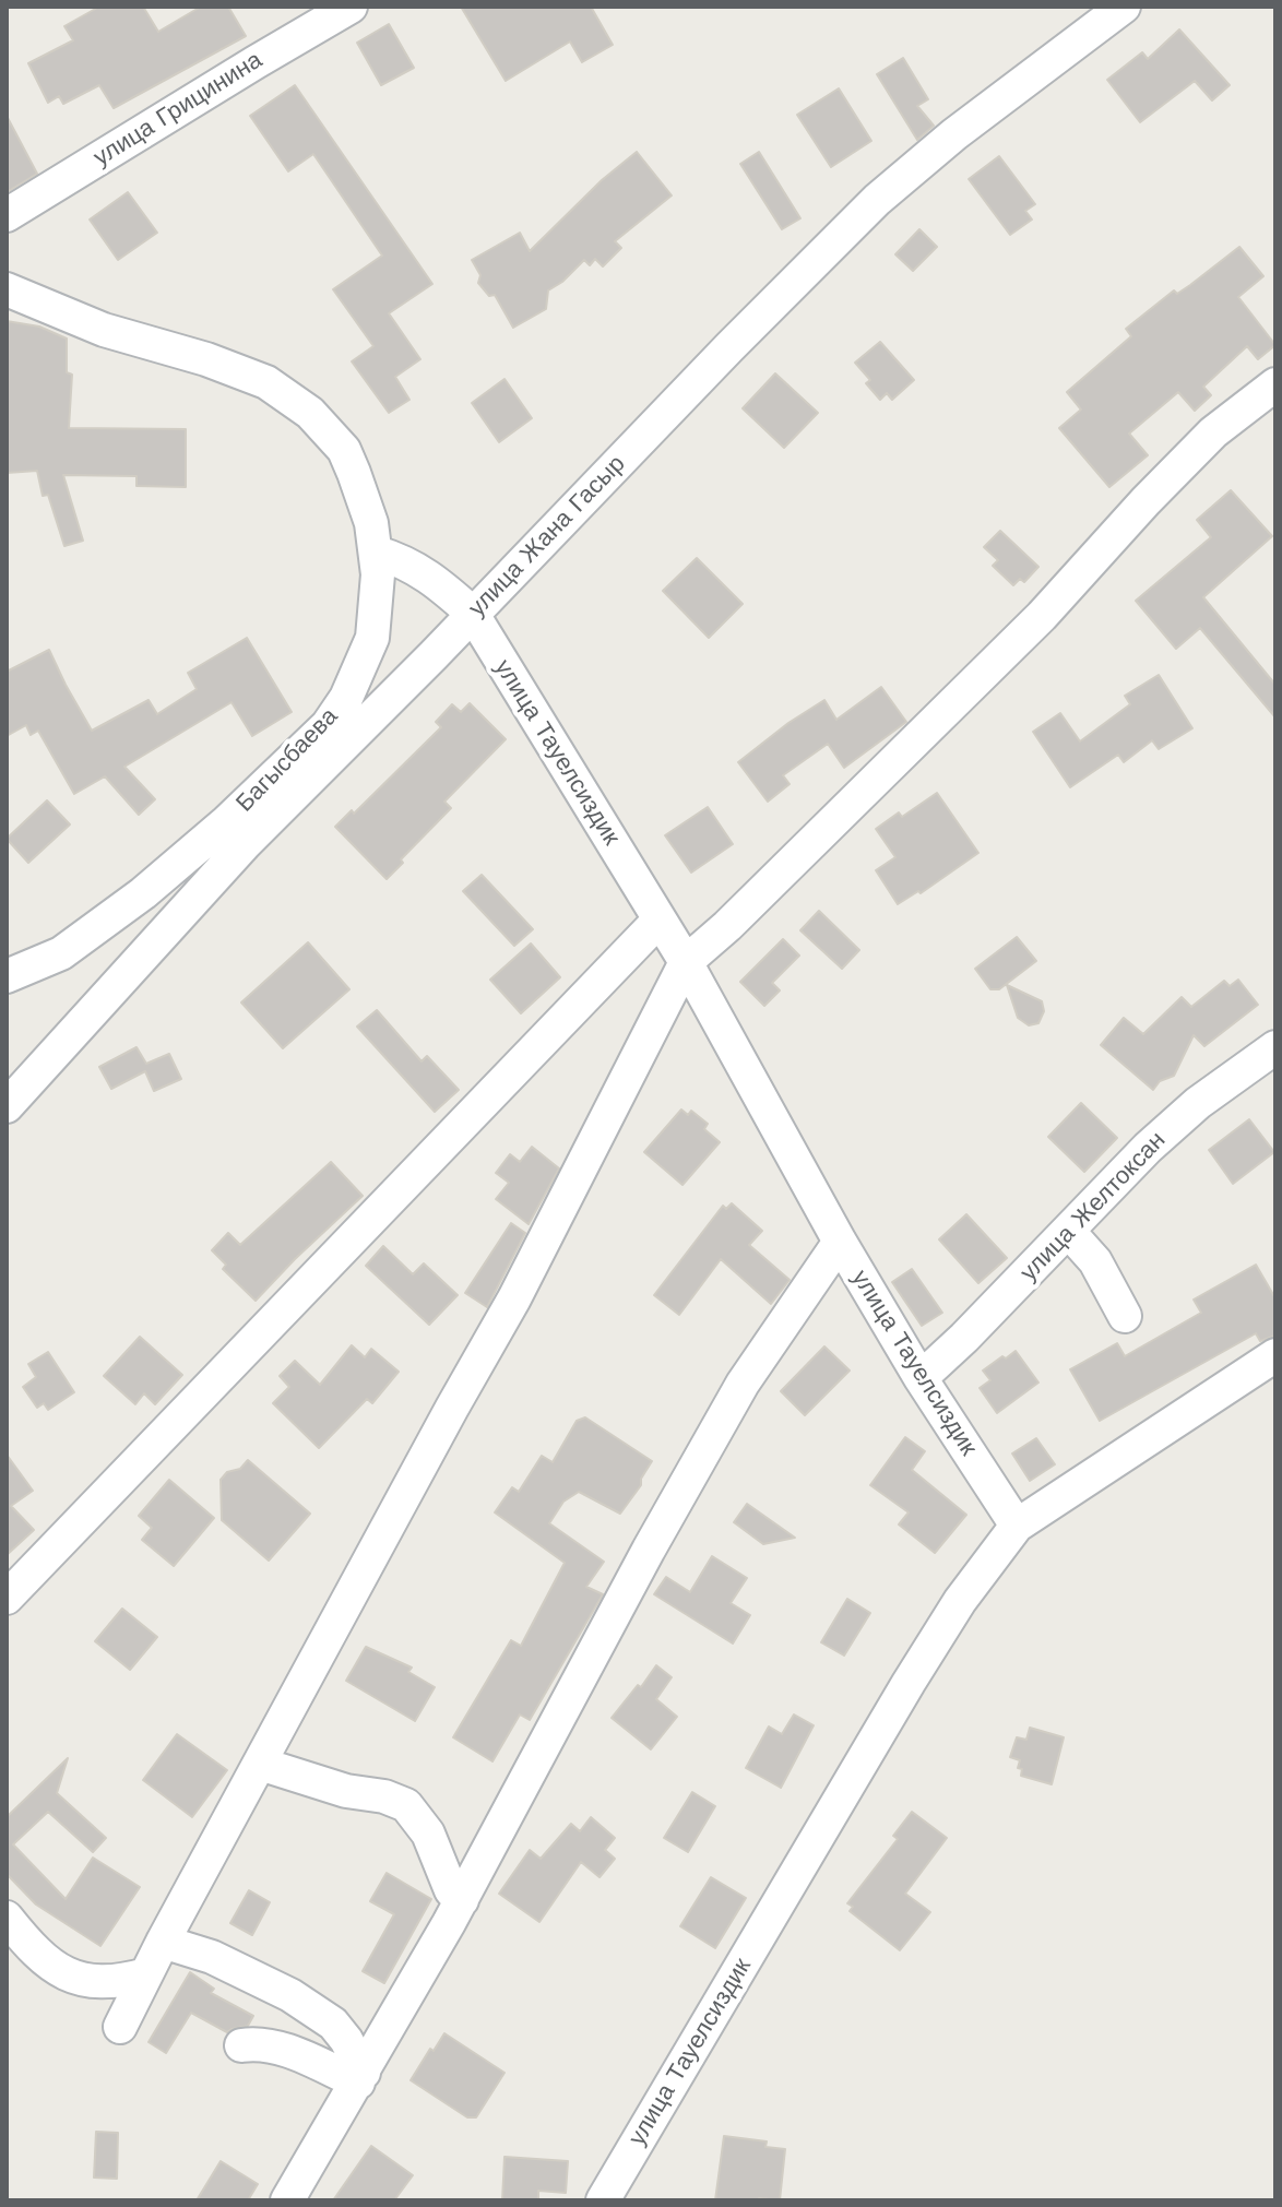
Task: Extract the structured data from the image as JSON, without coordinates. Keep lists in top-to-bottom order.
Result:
{
  "streets": {
    "street": [
      "улица Грицинина",
      "улица Жана Гасыр",
      "улица Тауелсиздик",
      "Багысбаева",
      "улица Желтоксан"
    ]
  },
  "crossings": [
    ["улица Жана Гасыр", "улица Тауелсиздик"],
    ["улица Жана Гасыр", "Багысбаева"],
    ["улица Тауелсиздик", "Багысбаева"],
    ["улица Тауелсиздик", "улица Желтоксан"]
  ]
}
